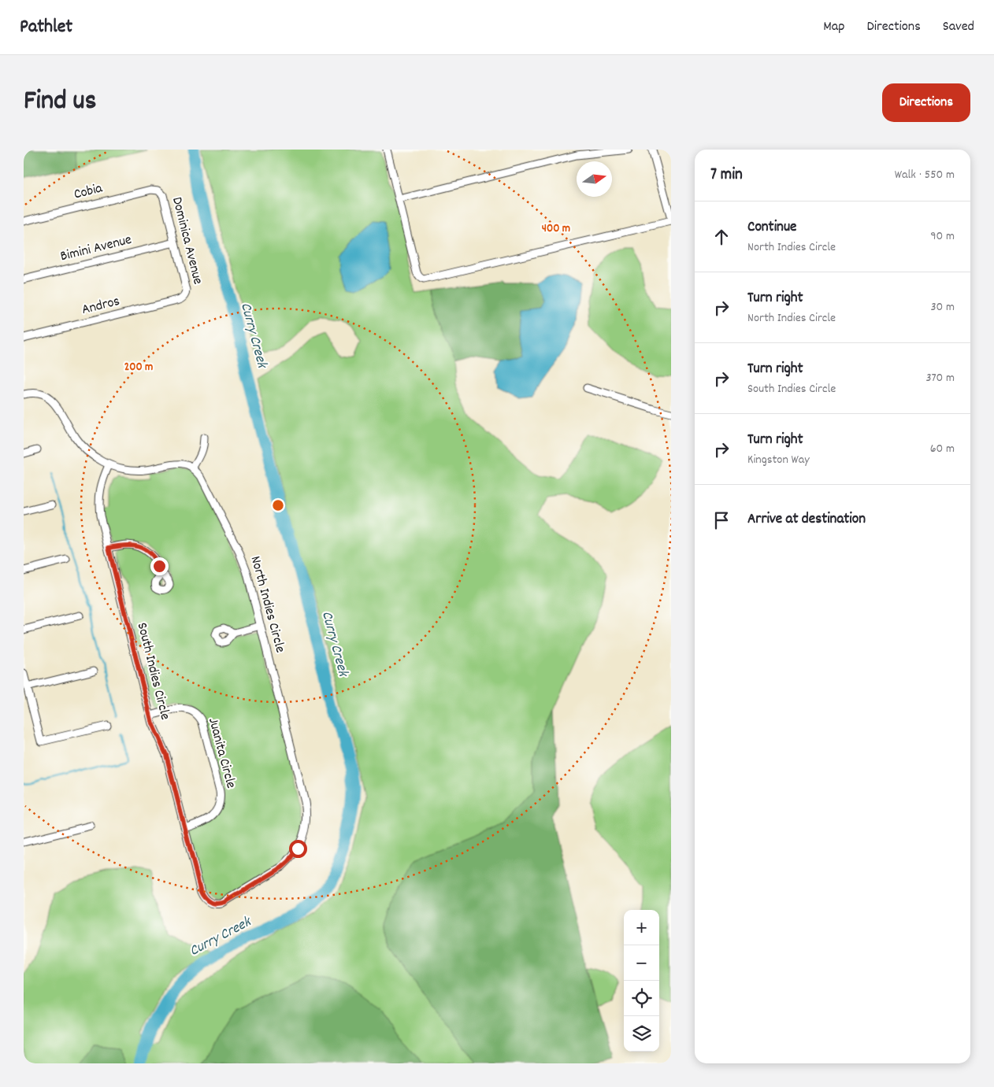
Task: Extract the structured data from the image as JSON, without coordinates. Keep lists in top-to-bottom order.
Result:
{
  "streets": {
    "street": [
      "Cobia",
      "Dominica Avenue",
      "Bimini Avenue",
      "Andros",
      "North Indies Circle",
      "South Indies Circle",
      "Juanita Circle"
    ]
  },
  "crossings": [
    ["Cobia", "Dominica Avenue"],
    ["Dominica Avenue", "Bimini Avenue"],
    ["Dominica Avenue", "Andros"],
    ["North Indies Circle", "South Indies Circle"],
    ["South Indies Circle", "Juanita Circle"]
  ],
  "water": ["Curry Creek"],
  "north": "right",
  "page": {
    "header": "Pathlet",
    "nav": ["Map", "Directions", "Saved"],
    "title": "Find us",
    "buttons": "Directions",
    "heading": ["7 min", "Walk · 550 m"],
    "list": [
      ["Continue", "North Indies Circle", "90 m"],
      ["Turn right", "North Indies Circle", "30 m"],
      ["Turn right", "South Indies Circle", "370 m"],
      ["Turn right", "Kingston Way", "60 m"],
      "Arrive at destination"
    ],
    "map_buttons": ["+", "−"]
  },
  "rings": ["400 m", "200 m"]
}
